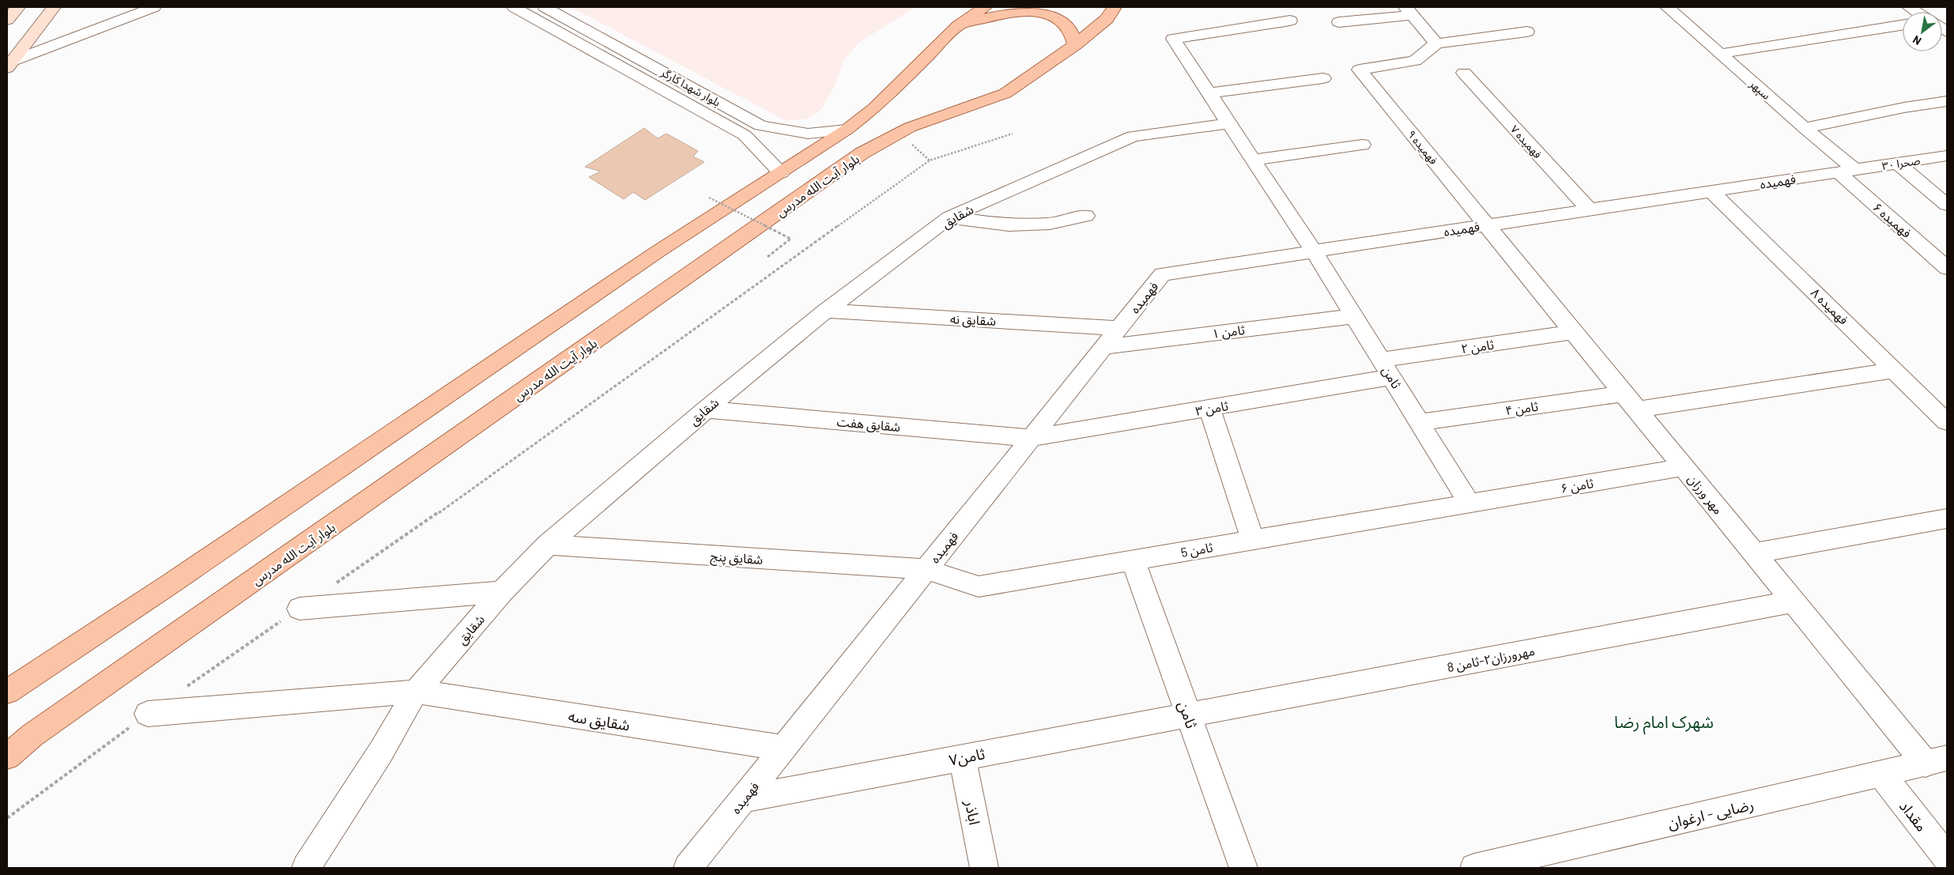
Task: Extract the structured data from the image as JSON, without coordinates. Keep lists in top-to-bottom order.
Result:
{
  "streets": {
    "main road": ["بلوار آیت الله مدرس"],
    "street": [
      "بلوار شهدا کارگر",
      "سپهر",
      "فهمیده ۷",
      "فهمیده ۹",
      "صحرا ۳۰",
      "فهمیده",
      "شقایق",
      "فهمیده ۶",
      "فهمیده ۸",
      "شقایق نه",
      "ثامن ۱",
      "ثامن ۲",
      "ثامن",
      "ثامن ۳",
      "ثامن ۴",
      "شقایق هفت",
      "ثامن ۶",
      "مهر ورزان",
      "ثامن 5",
      "شقایق پنج",
      "مهرورزان۲-ثامن 8",
      "شقایق سه",
      "ثامن۷",
      "اباذر",
      "رضایی - ارغوان",
      "مقداد"
    ]
  },
  "crossings": [
    ["سپهر", "صحرا ۳۰"],
    ["سپهر", "فهمیده"],
    ["سپهر", "فهمیده ۶"],
    ["فهمیده ۷", "فهمیده"],
    ["فهمیده ۹", "فهمیده"],
    ["فهمیده ۹", "مهر ورزان"],
    ["صحرا ۳۰", "فهمیده"],
    ["صحرا ۳۰", "فهمیده ۶"],
    ["فهمیده", "فهمیده ۶"],
    ["فهمیده", "فهمیده ۸"],
    ["فهمیده", "شقایق نه"],
    ["فهمیده", "ثامن ۱"],
    ["فهمیده", "ثامن"],
    ["فهمیده", "ثامن ۳"],
    ["فهمیده", "شقایق هفت"],
    ["فهمیده", "مهر ورزان"],
    ["فهمیده", "ثامن 5"],
    ["فهمیده", "شقایق پنج"],
    ["فهمیده", "شقایق سه"],
    ["فهمیده", "ثامن۷"],
    ["شقایق", "شقایق نه"],
    ["شقایق", "ثامن"],
    ["شقایق", "شقایق هفت"],
    ["شقایق", "شقایق پنج"],
    ["شقایق", "شقایق سه"],
    ["فهمیده ۸", "ثامن ۴"],
    ["ثامن ۱", "ثامن"],
    ["ثامن ۲", "ثامن"],
    ["ثامن ۲", "ثامن ۳"],
    ["ثامن ۲", "مهر ورزان"],
    ["ثامن", "ثامن ۳"],
    ["ثامن", "ثامن ۴"],
    ["ثامن", "ثامن ۶"],
    ["ثامن", "ثامن 5"],
    ["ثامن", "مهرورزان۲-ثامن 8"],
    ["ثامن", "ثامن۷"],
    ["ثامن ۳", "شقایق هفت"],
    ["ثامن ۴", "مهر ورزان"],
    ["ثامن ۶", "مهر ورزان"],
    ["ثامن ۶", "ثامن 5"],
    ["مهر ورزان", "مهرورزان۲-ثامن 8"],
    ["مهر ورزان", "رضایی - ارغوان"],
    ["ثامن 5", "شقایق پنج"],
    ["مهرورزان۲-ثامن 8", "ثامن۷"],
    ["ثامن۷", "اباذر"],
    ["رضایی - ارغوان", "مقداد"]
  ],
  "districts": ["شهرک امام رضا"],
  "north": "bottom left"
}
